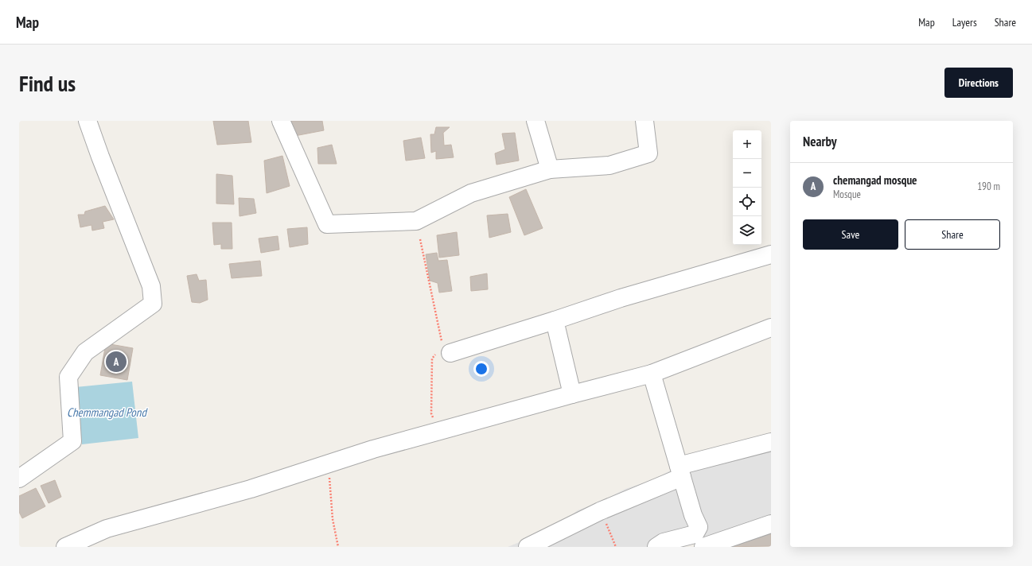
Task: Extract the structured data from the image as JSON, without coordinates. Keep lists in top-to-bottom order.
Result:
{
  "water": ["Chemmangad Pond"],
  "page": {
    "header": "Map",
    "nav": ["Map", "Layers", "Share"],
    "buttons": [
      "Directions",
      ["Save", "Share"]
    ],
    "title": "Find us",
    "heading": "Nearby",
    "map_buttons": ["+", "−"],
    "list": [
      {
        "mark": "A",
        "name": "chemangad mosque",
        "note": "Mosque",
        "value": "190 m"
      }
    ],
    "pins": "A"
  }
}
